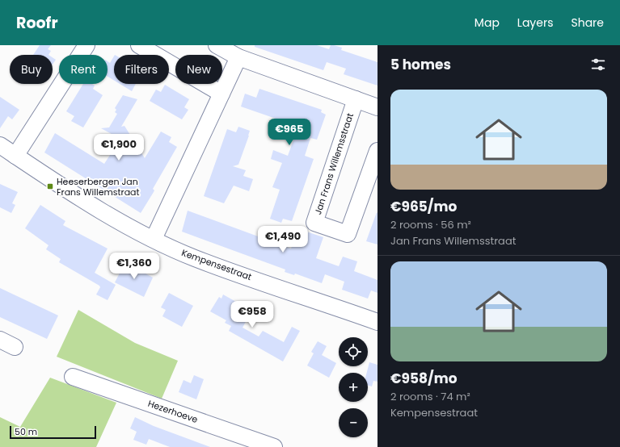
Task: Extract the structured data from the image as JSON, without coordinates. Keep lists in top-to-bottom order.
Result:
{
  "streets": {
    "street": ["Jan Frans Willemsstraat", "Kempensestraat", "Hezerhoeve"]
  },
  "places": {
    "transit": ["Heeserbergen Jan Frans Willemstraat"]
  },
  "scale_bar": "50 m",
  "page": {
    "header": "Roofr",
    "nav": ["Map", "Layers", "Share"],
    "heading": "5 homes",
    "chip": [
      "Buy",
      "Rent",
      "Filters",
      "New"
    ],
    "list": [
      {
        "name": "€965/mo",
        "note": "2 rooms · 56 m² · Jan Frans Willemsstraat"
      },
      {
        "name": "€958/mo",
        "note": "2 rooms · 74 m² · Kempensestraat"
      }
    ],
    "price": [
      "€965",
      "€1,900",
      "€1,490",
      "€1,360",
      "€958"
    ],
    "map_buttons": ["+", "−"],
    "scale": "50 m"
  }
}
